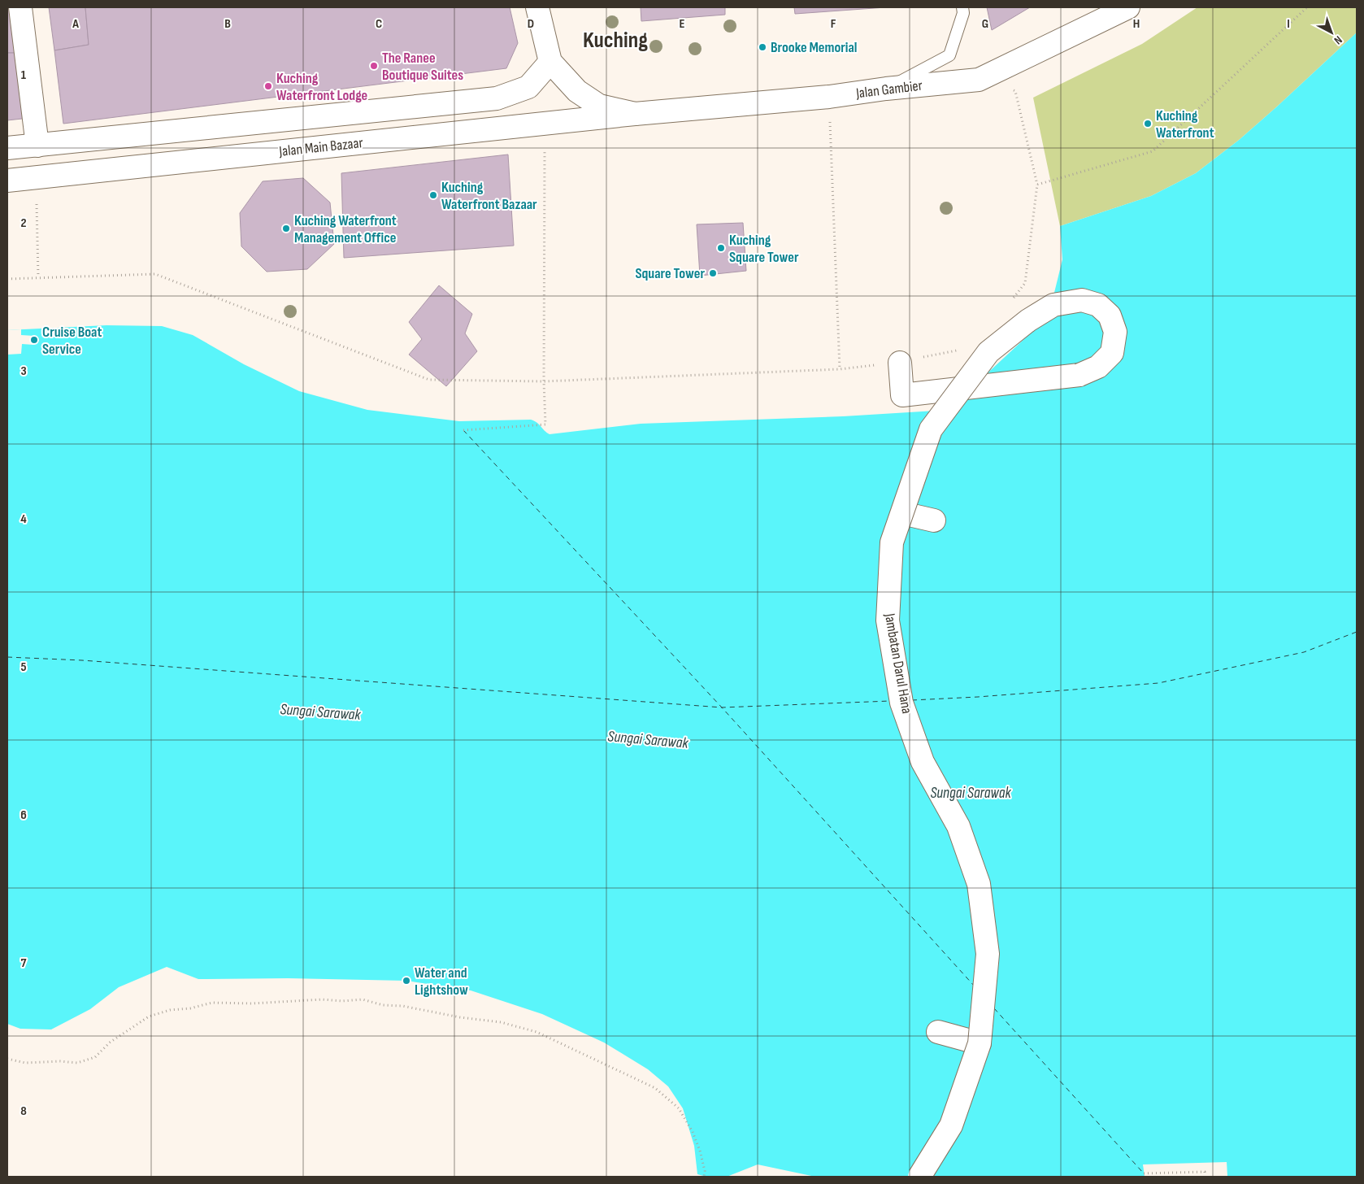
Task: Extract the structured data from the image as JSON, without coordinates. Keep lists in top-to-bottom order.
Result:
{
  "streets": {
    "main road": ["Jalan Gambier", "Jalan Main Bazaar", "Jambatan Darul Hana"]
  },
  "crossings": [
    ["Jalan Gambier", "Jalan Main Bazaar"]
  ],
  "districts": ["Kuching"],
  "water": ["Sungai Sarawak"],
  "places": [
    "Brooke Memorial",
    "The Ranee Boutique Suites",
    "Kuching Waterfront Lodge",
    "Kuching Waterfront",
    "Kuching Waterfront Bazaar",
    "Kuching Waterfront Management Office",
    "Kuching Square Tower",
    "Square Tower",
    "Cruise Boat Service",
    "Water and Lightshow"
  ],
  "north": "bottom right",
  "grid": {
    "columns": [
      "A",
      "B",
      "C",
      "D",
      "E",
      "F",
      "G",
      "H",
      "I"
    ],
    "rows": [
      "1",
      "2",
      "3",
      "4",
      "5",
      "6",
      "7",
      "8"
    ]
  }
}
